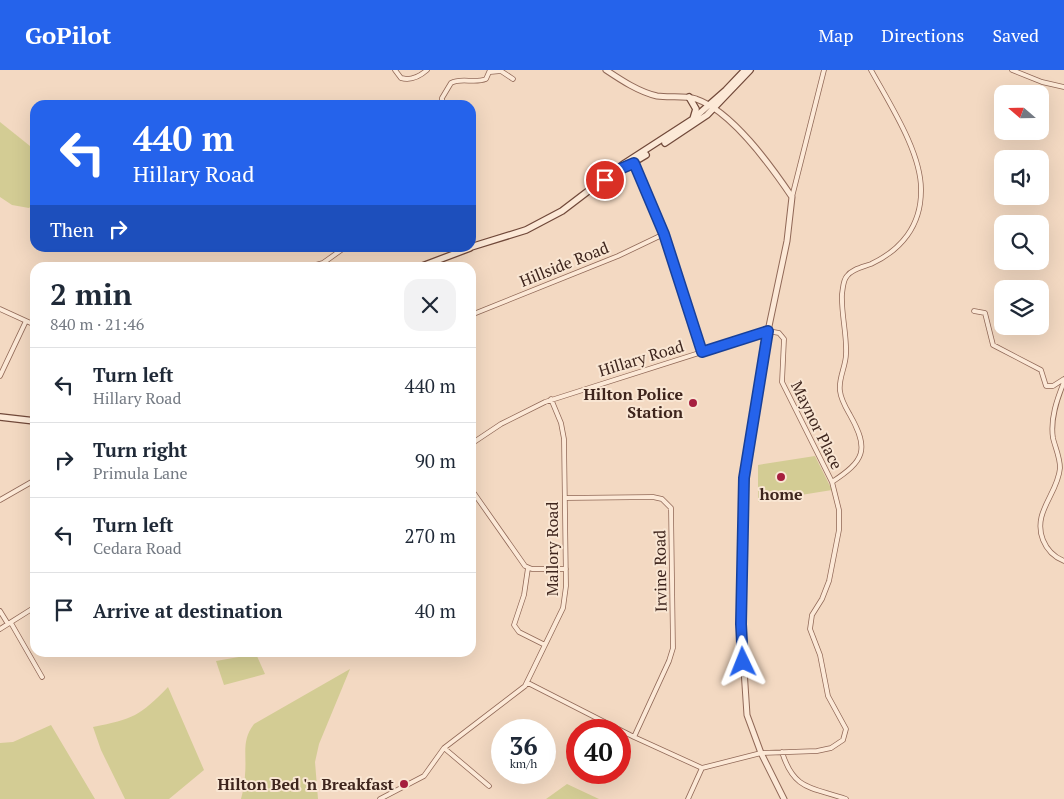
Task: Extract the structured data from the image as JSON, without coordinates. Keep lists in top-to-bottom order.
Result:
{
  "streets": {
    "street": [
      "Hillside Road",
      "Hillary Road",
      "Maynor Place",
      "Mallory Road",
      "Irvine Road"
    ]
  },
  "crossings": [
    ["Hillary Road", "Maynor Place"],
    ["Hillary Road", "Mallory Road"],
    ["Mallory Road", "Irvine Road"]
  ],
  "places": ["Hilton Police Station", "home", "Hilton Bed 'n Breakfast"],
  "north": "left",
  "page": {
    "header": "GoPilot",
    "nav": ["Map", "Directions", "Saved"],
    "turn": ["440 m", "Hillary Road"],
    "then": "Then",
    "heading": ["2 min", "840 m · 21:46"],
    "list": [
      {
        "name": "Turn left",
        "note": "Hillary Road",
        "value": "440 m"
      },
      {
        "name": "Turn right",
        "note": "Primula Lane",
        "value": "90 m"
      },
      {
        "name": "Turn left",
        "note": "Cedara Road",
        "value": "270 m"
      },
      {
        "name": "Arrive at destination",
        "value": "40 m"
      }
    ],
    "speed": "36 km/h",
    "limit": "40"
  }
}
